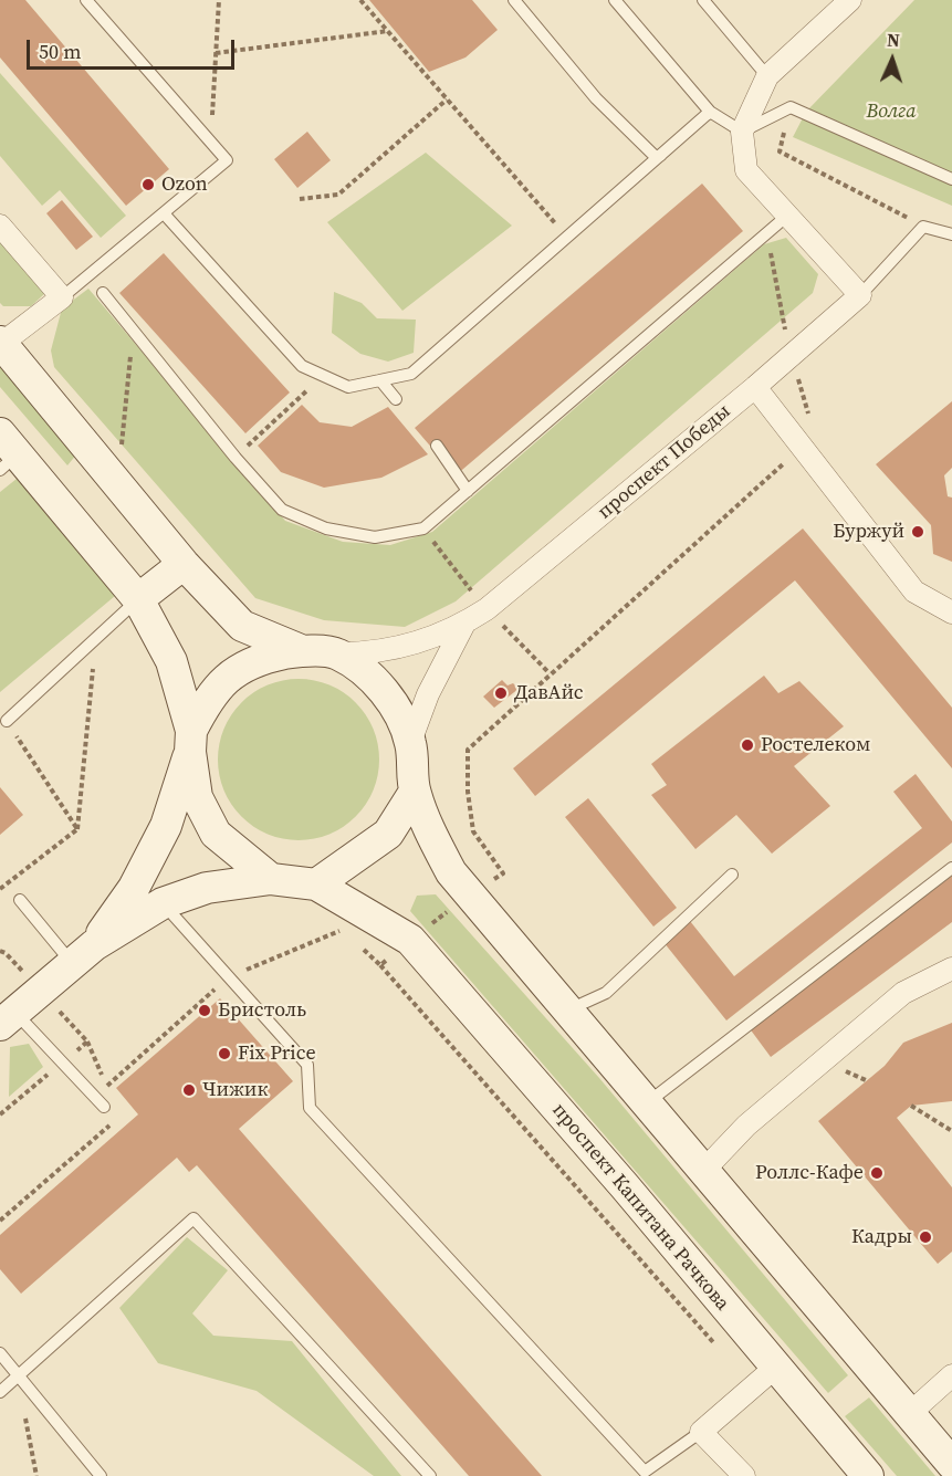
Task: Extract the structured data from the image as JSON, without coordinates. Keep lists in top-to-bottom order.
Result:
{
  "streets": {
    "street": ["проспект Победы", "проспект Капитана Рачкова"]
  },
  "crossings": [
    ["проспект Победы", "проспект Капитана Рачкова"]
  ],
  "parks": ["Волга"],
  "places": [
    "Ozon",
    "Буржуй",
    "ДавАйс",
    "Ростелеком",
    "Бристоль",
    "Fix Price",
    "Чижик",
    "Роллс-Кафе",
    "Кадры"
  ],
  "scale_bar": "50 m",
  "north": "top"
}
